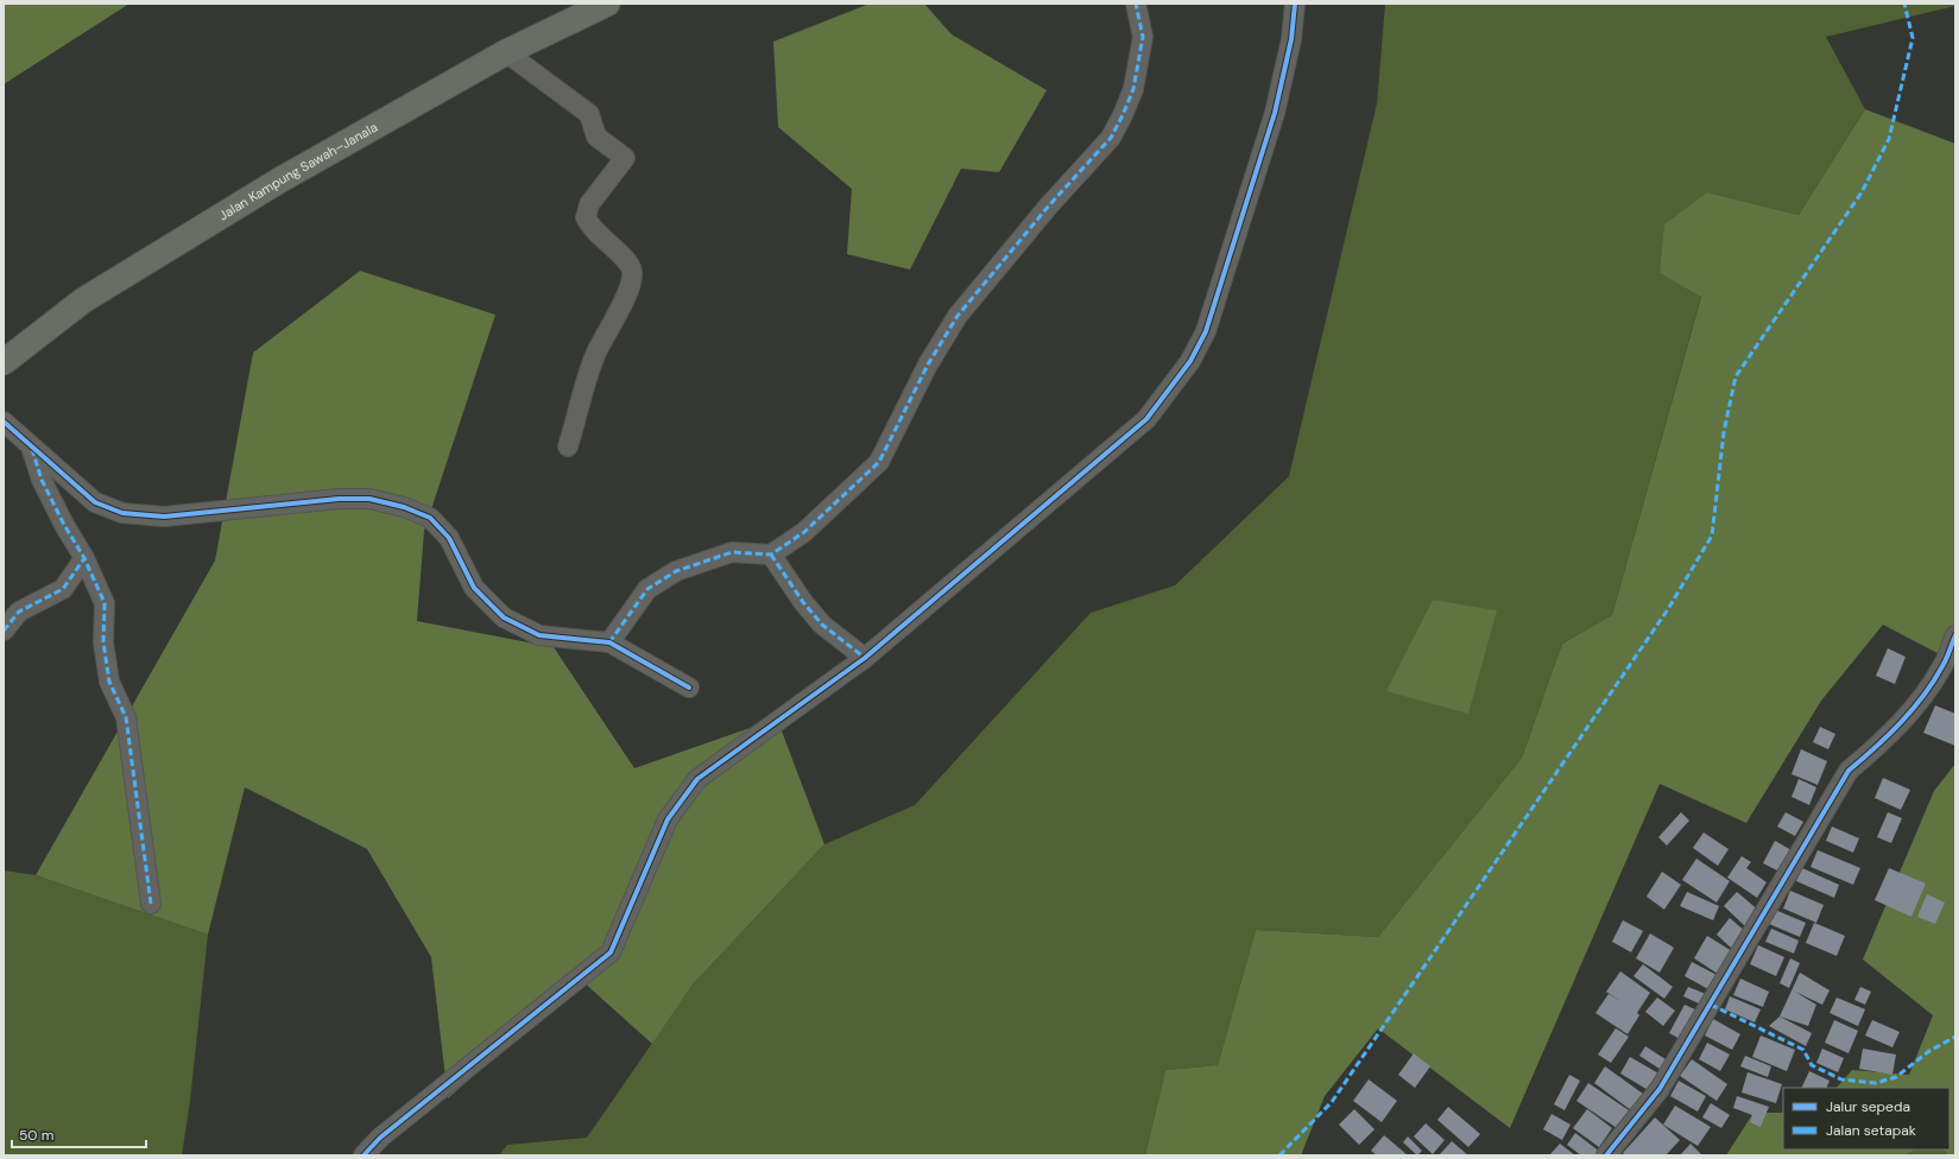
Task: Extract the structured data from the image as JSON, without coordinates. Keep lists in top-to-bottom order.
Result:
{
  "streets": {
    "main road": ["Jalan Kampung Sawah–Janala"]
  },
  "legend": ["Jalur sepeda", "Jalan setapak"],
  "scale_bar": "50 m"
}
